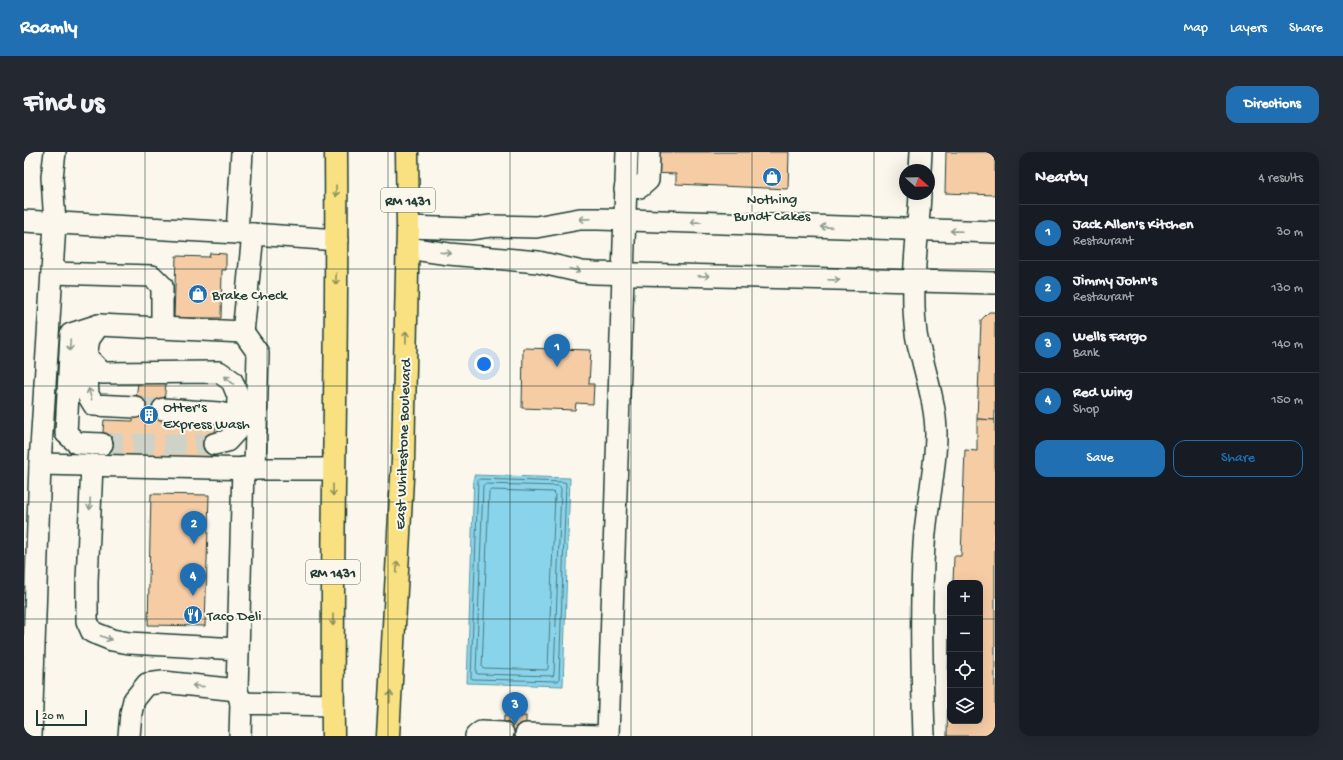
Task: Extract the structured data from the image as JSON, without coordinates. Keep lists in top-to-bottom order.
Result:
{
  "streets": {
    "main road": ["RM 1431", "East Whitestone Boulevard"]
  },
  "places": {
    "shop": ["Nothing Bundt Cakes", "Brake Check"],
    "building": ["Otter's Express Wash"],
    "restaurant": ["Taco Deli"]
  },
  "scale_bar": "20 m",
  "north": "right",
  "page": {
    "header": "Roamly",
    "nav": ["Map", "Layers", "Share"],
    "buttons": [
      "Directions",
      ["Save", "Share"]
    ],
    "title": "Find us",
    "heading": ["Nearby", "4 results"],
    "list": [
      {
        "mark": "1",
        "name": "Jack Allen's Kitchen",
        "note": "Restaurant",
        "value": "30 m"
      },
      {
        "mark": "2",
        "name": "Jimmy John's",
        "note": "Restaurant",
        "value": "130 m"
      },
      {
        "mark": "3",
        "name": "Wells Fargo",
        "note": "Bank",
        "value": "140 m"
      },
      {
        "mark": "4",
        "name": "Red Wing",
        "note": "Shop",
        "value": "150 m"
      }
    ],
    "pins": [
      "1",
      "2",
      "4",
      "3"
    ],
    "map_buttons": ["+", "−"],
    "scale": "20 m"
  }
}
